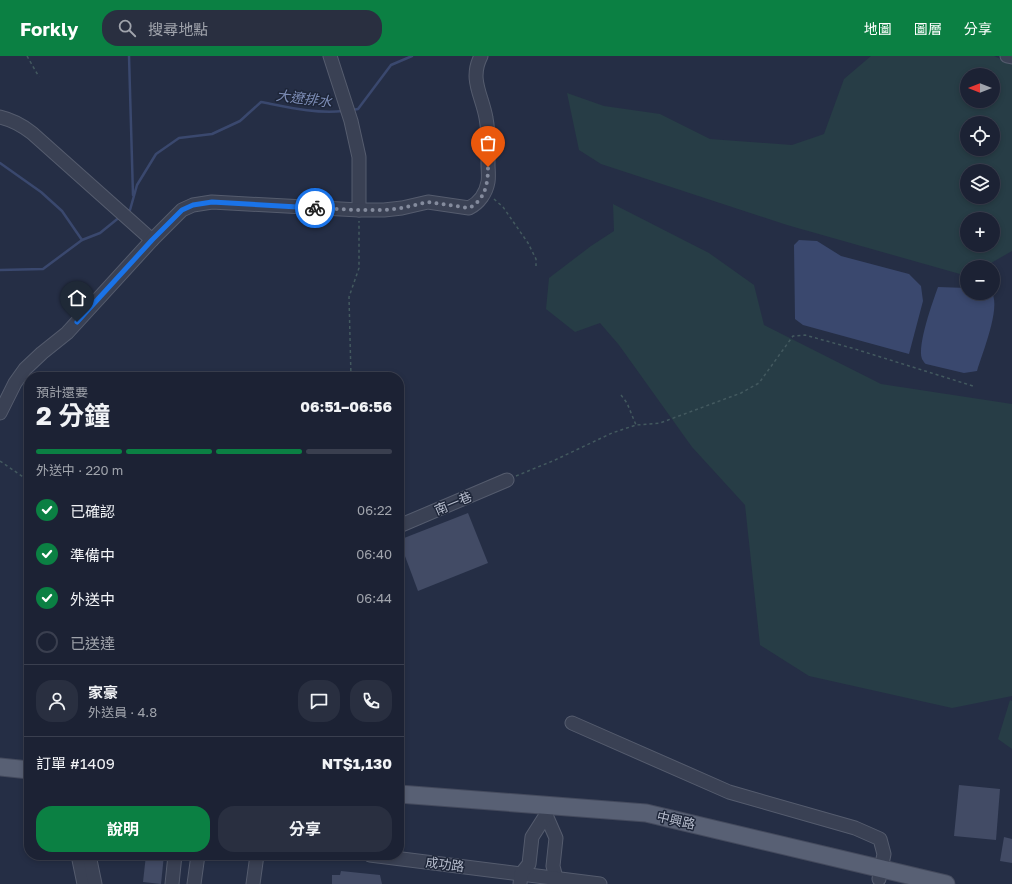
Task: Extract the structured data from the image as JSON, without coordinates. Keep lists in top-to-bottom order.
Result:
{
  "streets": {
    "main road": ["中興路"],
    "street": ["南一巷", "成功路"]
  },
  "water": ["大遼排水"],
  "north": "left",
  "page": {
    "header": "Forkly",
    "search": "搜尋地點",
    "nav": ["地圖", "圖層", "分享"],
    "map_buttons": ["+", "−"],
    "heading": ["2 分鐘", "預計還要", "06:51–06:56"],
    "panel": [
      "家豪",
      "外送員 · 4.8",
      "訂單 #1409",
      "NT$1,130"
    ],
    "bar": "外送中 · 220 m",
    "list": [
      ["已確認", "06:22"],
      ["準備中", "06:40"],
      ["外送中", "06:44"],
      "已送達"
    ],
    "buttons": ["說明", "分享"]
  }
}
